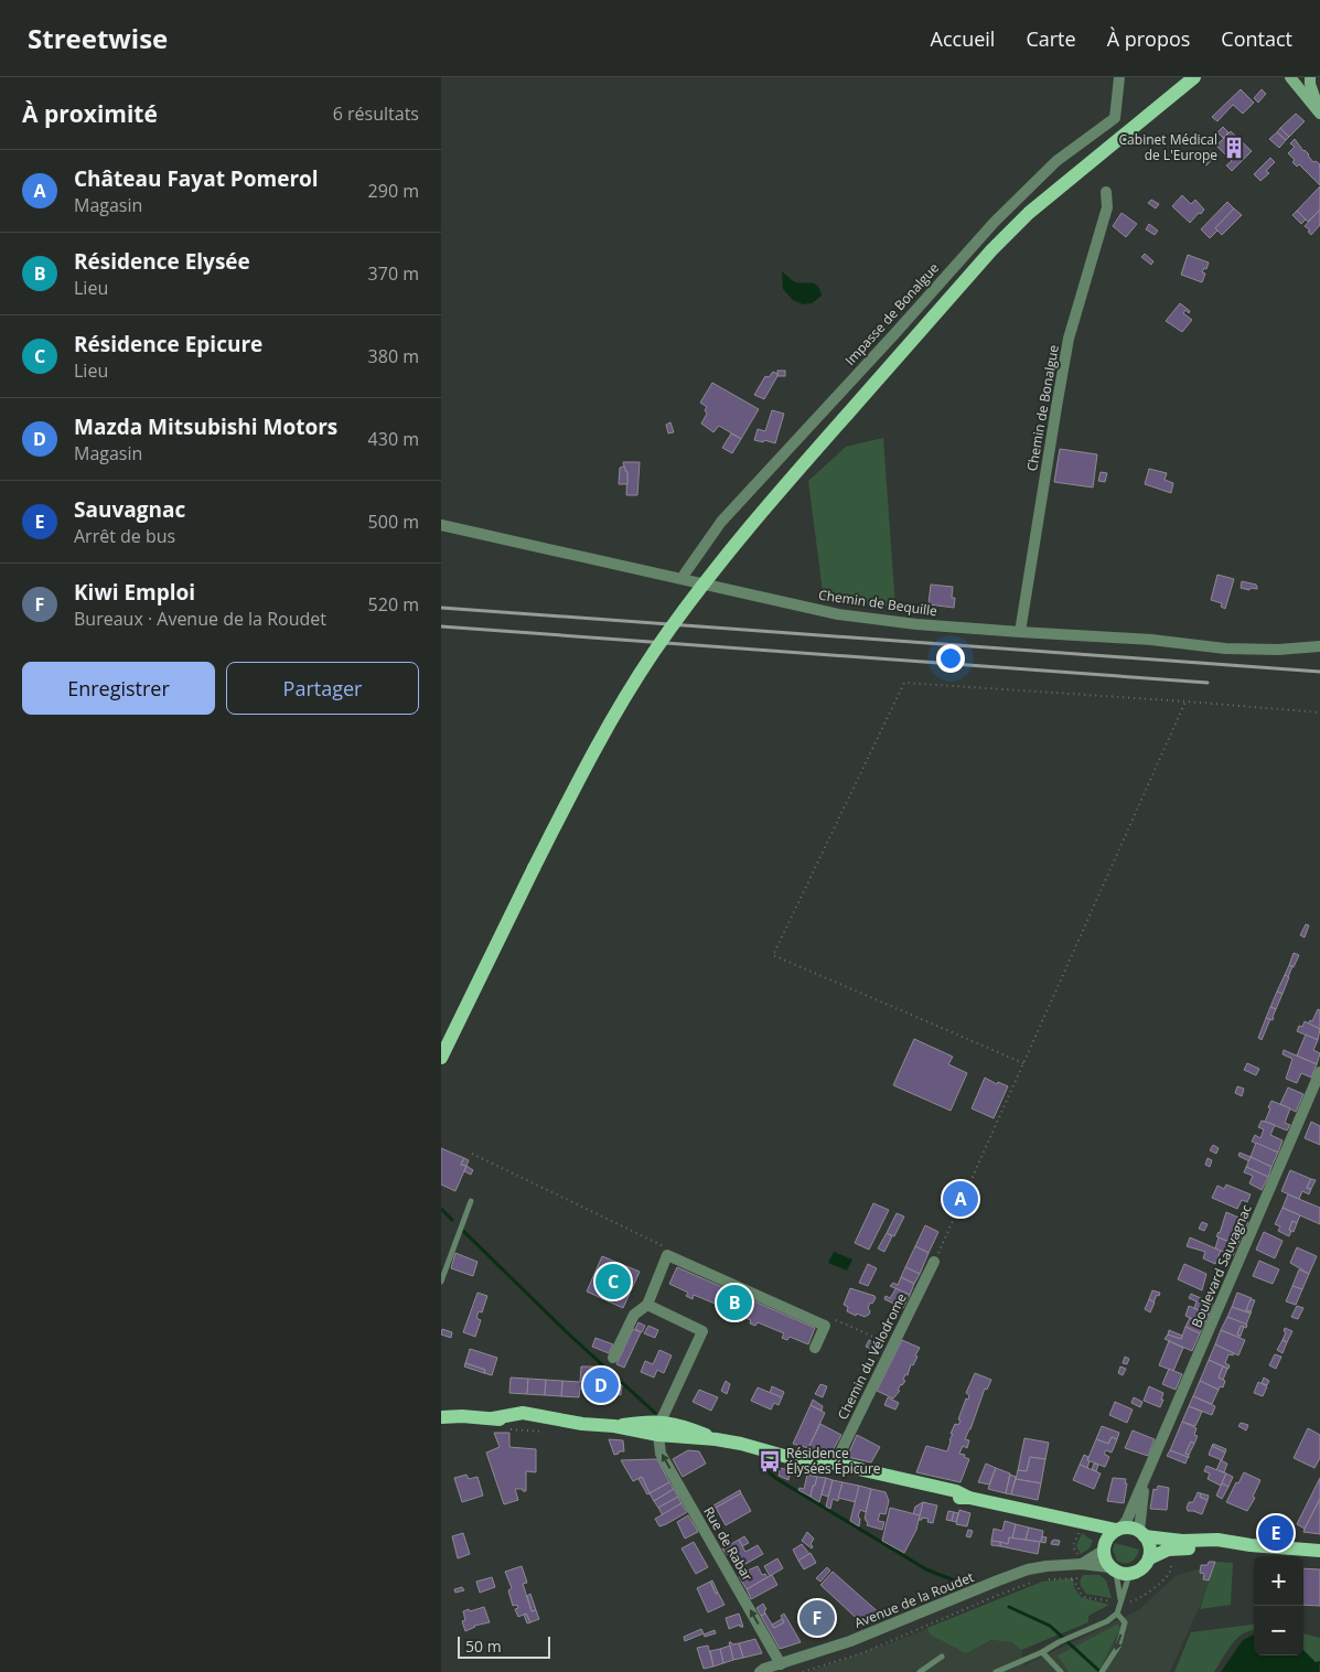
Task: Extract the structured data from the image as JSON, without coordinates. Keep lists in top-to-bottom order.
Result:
{
  "streets": {
    "street": [
      "Impasse de Bonalgue",
      "Chemin de Bonalgue",
      "Chemin de Bequille",
      "Boulevard Sauvagnac",
      "Chemin du Vélodrome",
      "Rue de Rabar",
      "Avenue de la Roudet"
    ]
  },
  "crossings": [
    ["Impasse de Bonalgue", "Chemin de Bequille"],
    ["Chemin de Bonalgue", "Chemin de Bequille"],
    ["Boulevard Sauvagnac", "Avenue de la Roudet"],
    ["Rue de Rabar", "Avenue de la Roudet"]
  ],
  "one_way": ["Rue de Rabar"],
  "places": {
    "building": ["Cabinet Médical de L'Europe"],
    "bus stop": ["Résidence Élysées Épicure"]
  },
  "scale_bar": "50 m",
  "page": {
    "header": "Streetwise",
    "nav": [
      "Accueil",
      "Carte",
      "À propos",
      "Contact"
    ],
    "heading": ["À proximité", "6 résultats"],
    "list": [
      {
        "mark": "A",
        "name": "Château Fayat Pomerol",
        "note": "Magasin",
        "value": "290 m"
      },
      {
        "mark": "B",
        "name": "Résidence Elysée",
        "note": "Lieu",
        "value": "370 m"
      },
      {
        "mark": "C",
        "name": "Résidence Epicure",
        "note": "Lieu",
        "value": "380 m"
      },
      {
        "mark": "D",
        "name": "Mazda Mitsubishi Motors",
        "note": "Magasin",
        "value": "430 m"
      },
      {
        "mark": "E",
        "name": "Sauvagnac",
        "note": "Arrêt de bus",
        "value": "500 m"
      },
      {
        "mark": "F",
        "name": "Kiwi Emploi",
        "note": "Bureaux · Avenue de la Roudet",
        "value": "520 m"
      }
    ],
    "buttons": ["Enregistrer", "Partager"],
    "pins": [
      "A",
      "C",
      "B",
      "D",
      "E",
      "F"
    ],
    "map_buttons": ["+", "−"],
    "scale": "50 m"
  }
}
